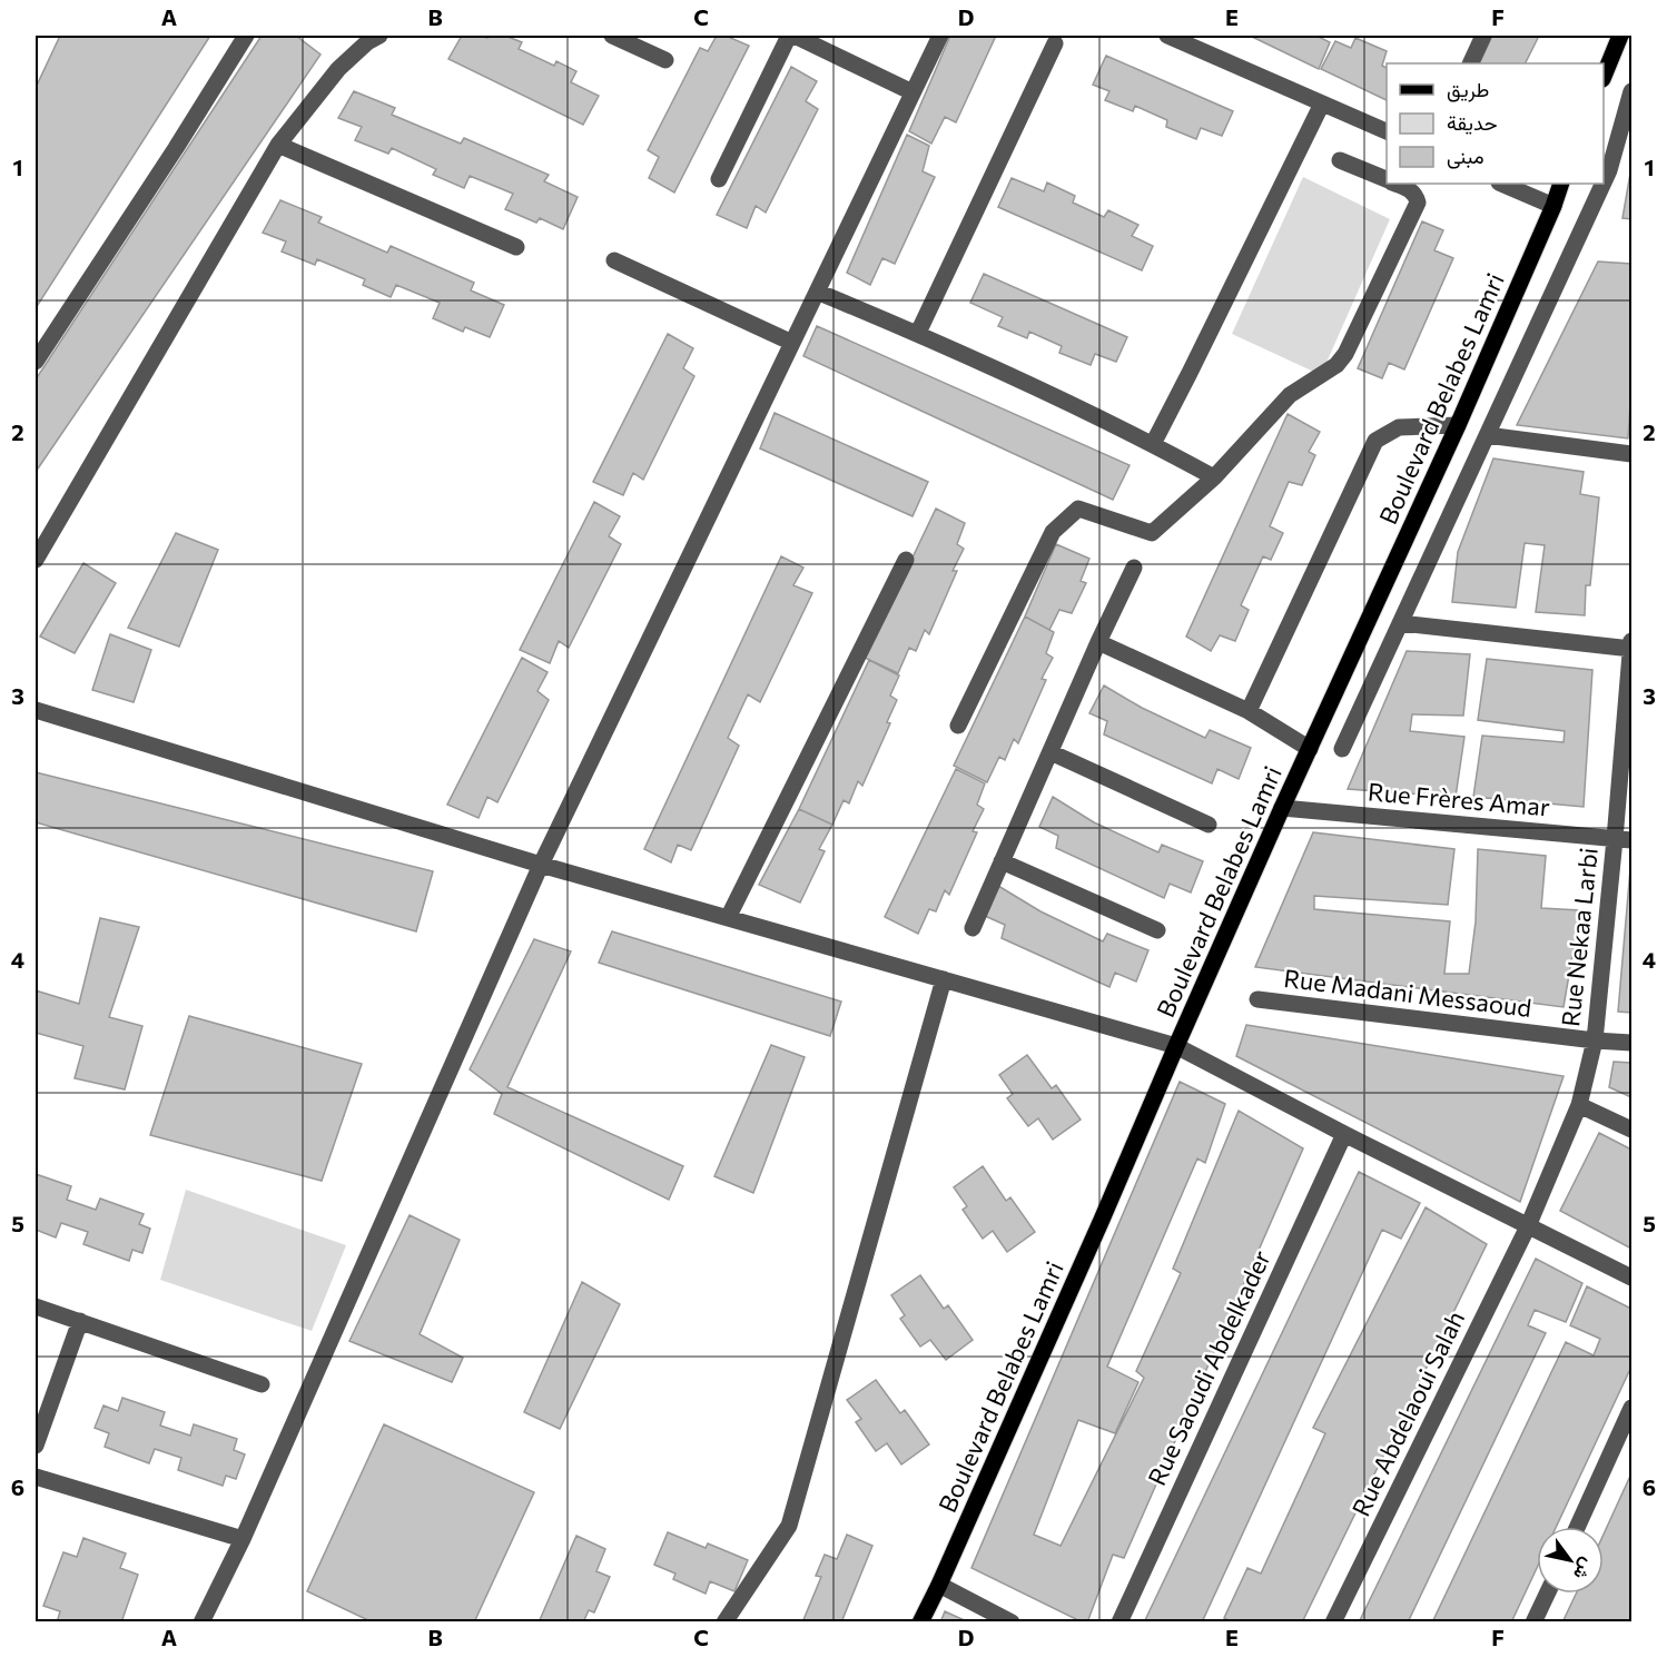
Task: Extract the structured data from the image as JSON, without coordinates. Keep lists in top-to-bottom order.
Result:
{
  "streets": {
    "main road": ["Boulevard Belabes Lamri"],
    "street": [
      "Rue Frères Amar",
      "Rue Nekaa Larbi",
      "Rue Madani Messaoud",
      "Rue Saoudi Abdelkader",
      "Rue Abdelaoui Salah"
    ]
  },
  "crossings": [
    ["Boulevard Belabes Lamri", "Rue Frères Amar"],
    ["Rue Frères Amar", "Rue Nekaa Larbi"],
    ["Rue Nekaa Larbi", "Rue Madani Messaoud"],
    ["Rue Nekaa Larbi", "Rue Abdelaoui Salah"]
  ],
  "legend": ["طريق", "حديقة", "مبنى"],
  "north": "bottom right",
  "grid": {
    "columns": [
      "A",
      "B",
      "C",
      "D",
      "E",
      "F"
    ],
    "rows": [
      "1",
      "2",
      "3",
      "4",
      "5",
      "6"
    ]
  }
}
